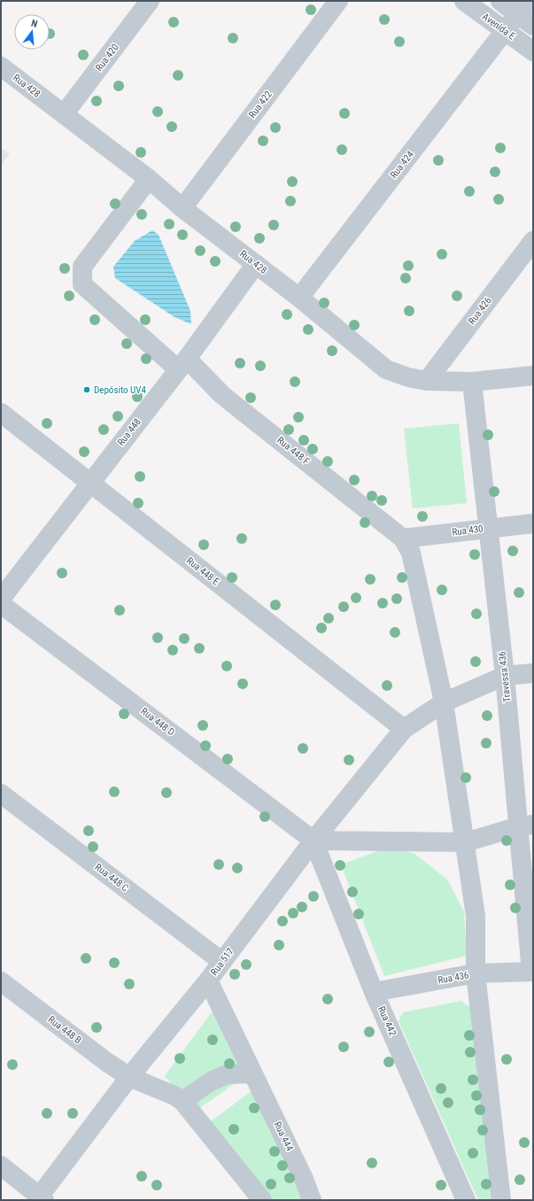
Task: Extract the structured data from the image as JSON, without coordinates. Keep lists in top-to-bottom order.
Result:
{
  "streets": {
    "street": [
      "Avenida E",
      "Rua 420",
      "Rua 428",
      "Rua 422",
      "Rua 424",
      "Rua 426",
      "Rua 448",
      "Rua 448 F",
      "Rua 430",
      "Rua 448 E",
      "Travessa 436",
      "Rua 448 D",
      "Rua 448 C",
      "Rua 517",
      "Rua 436",
      "Rua 442",
      "Rua 448 B",
      "Rua 444"
    ]
  },
  "crossings": [
    ["Avenida E", "Rua 424"],
    ["Rua 420", "Rua 428"],
    ["Rua 428", "Rua 422"],
    ["Rua 428", "Rua 424"],
    ["Rua 428", "Rua 426"],
    ["Rua 428", "Rua 448"],
    ["Rua 428", "Rua 448 F"],
    ["Rua 428", "Travessa 436"],
    ["Rua 448", "Rua 448 F"],
    ["Rua 448", "Rua 448 E"],
    ["Rua 448 F", "Rua 430"],
    ["Rua 430", "Travessa 436"],
    ["Rua 448 E", "Rua 517"],
    ["Travessa 436", "Rua 517"],
    ["Travessa 436", "Rua 436"],
    ["Rua 448 D", "Rua 517"],
    ["Rua 448 D", "Rua 442"],
    ["Rua 448 C", "Rua 517"],
    ["Rua 517", "Rua 442"],
    ["Rua 517", "Rua 448 B"],
    ["Rua 517", "Rua 444"],
    ["Rua 436", "Rua 442"]
  ],
  "places": ["Depósito UV4"],
  "north": "top"
}
